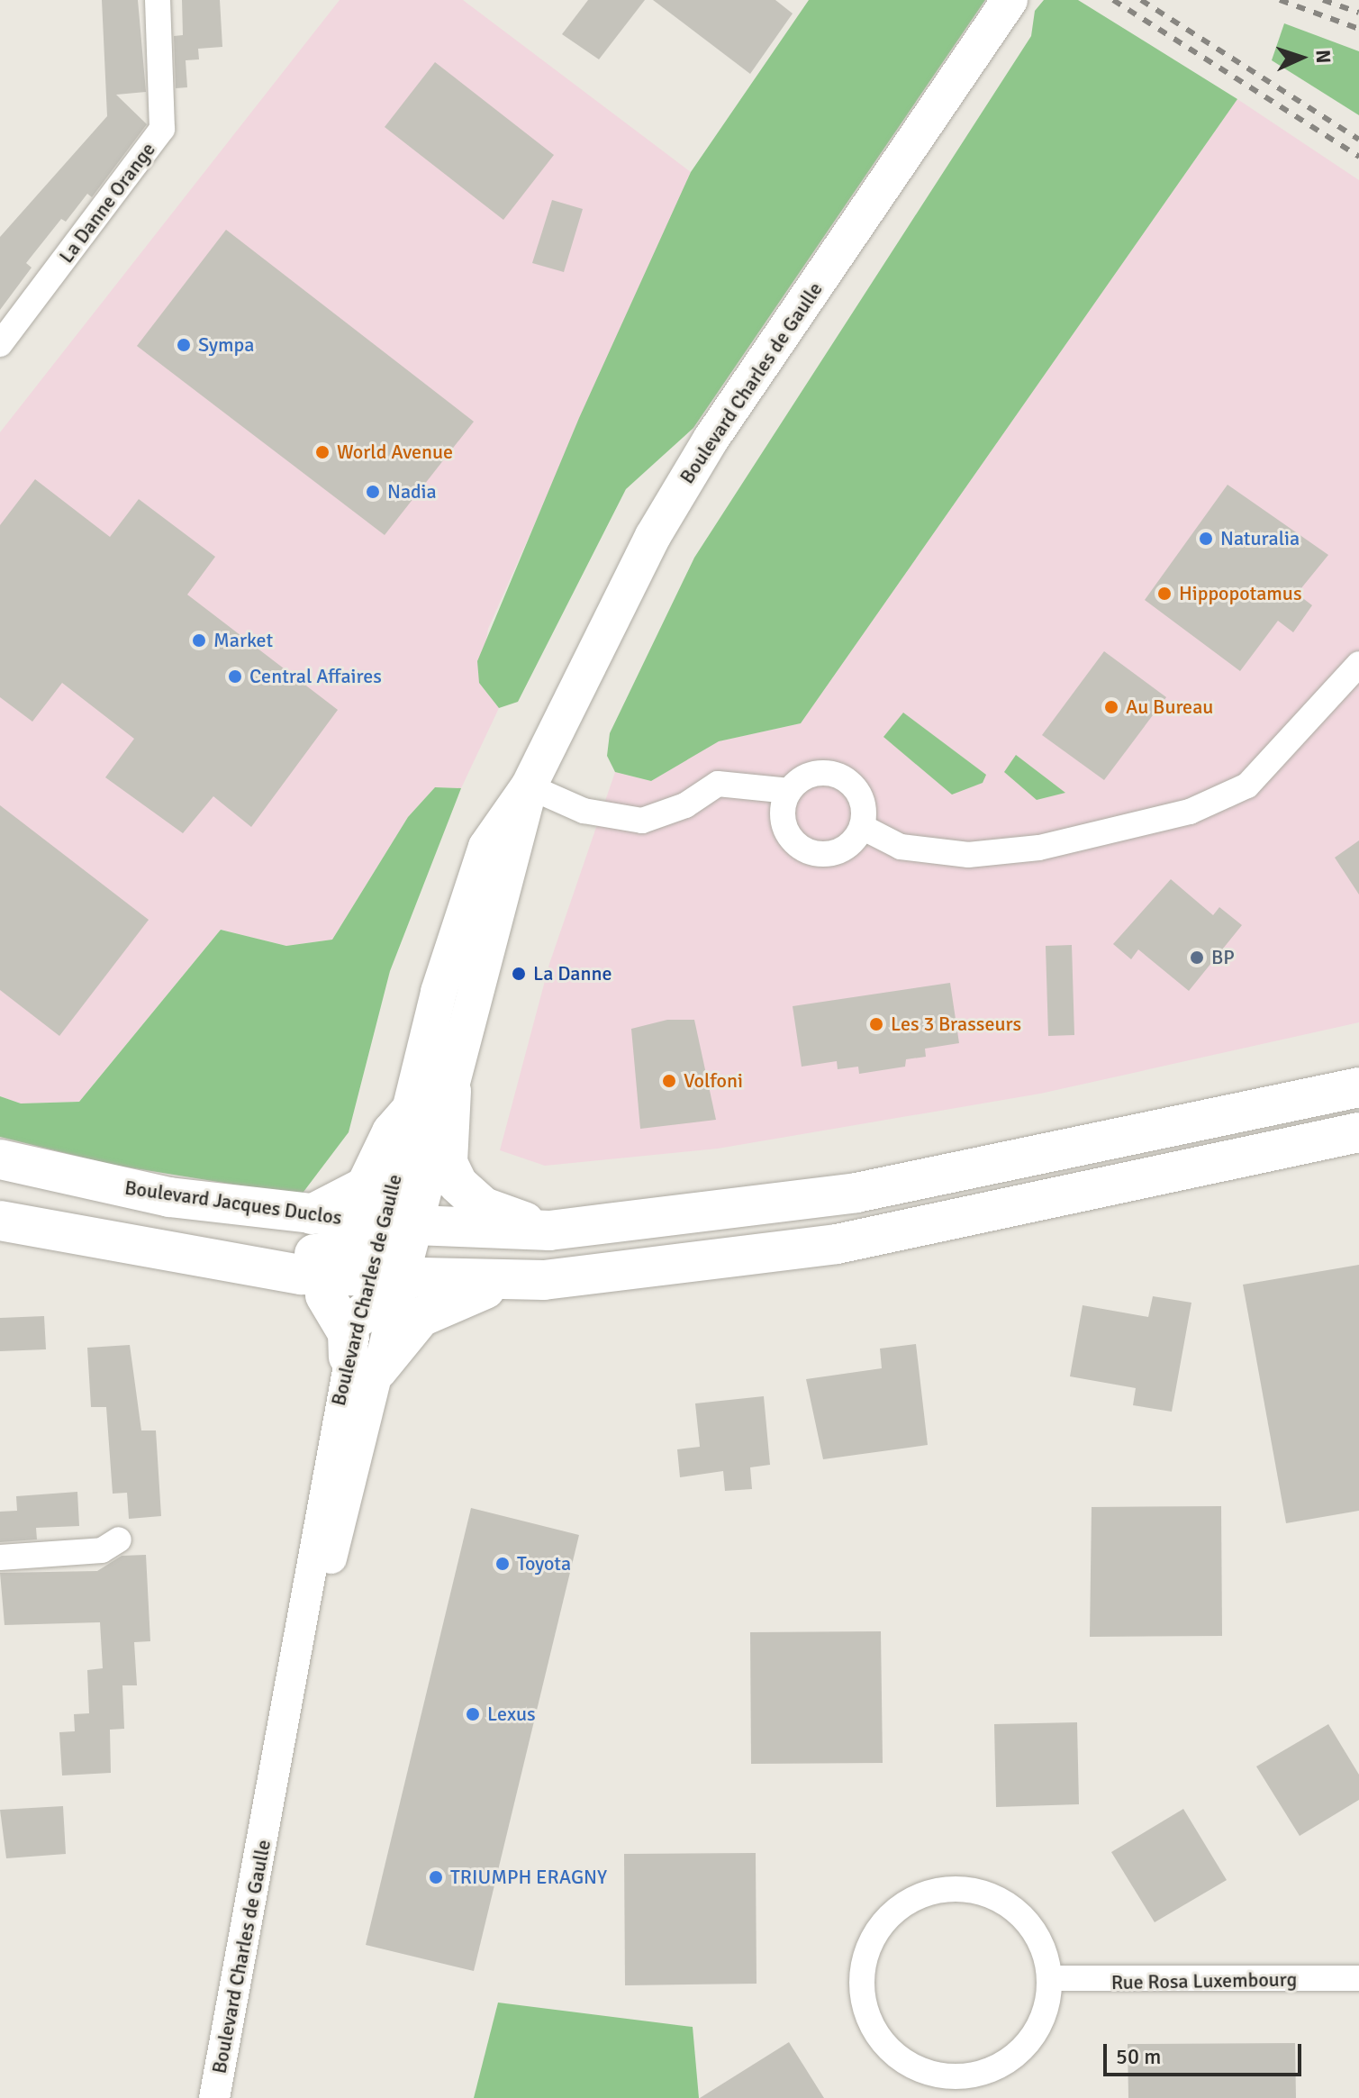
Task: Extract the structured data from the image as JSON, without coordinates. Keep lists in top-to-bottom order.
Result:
{
  "streets": {
    "main road": ["Boulevard Charles de Gaulle", "Boulevard Jacques Duclos"],
    "street": ["La Danne Orange", "Rue Rosa Luxembourg"]
  },
  "crossings": [
    ["Boulevard Charles de Gaulle", "Boulevard Jacques Duclos"]
  ],
  "places": [
    "Sympa",
    "World Avenue",
    "Nadia",
    "Naturalia",
    "Hippopotamus",
    "Market",
    "Central Affaires",
    "Au Bureau",
    "BP",
    "La Danne",
    "Les 3 Brasseurs",
    "Volfoni",
    "Toyota",
    "Lexus",
    "TRIUMPH ERAGNY"
  ],
  "scale_bar": "50 m",
  "north": "right"
}
